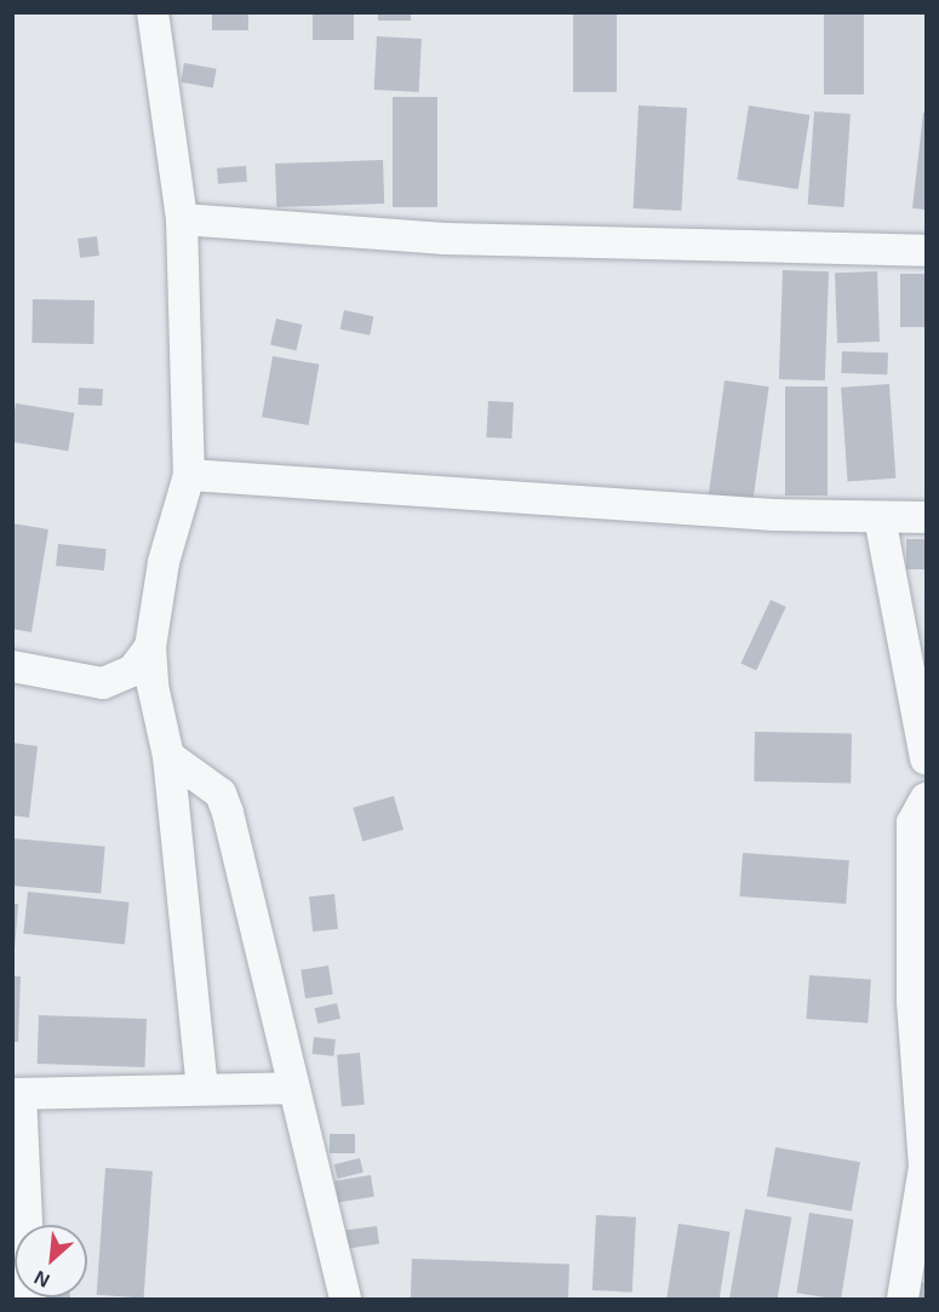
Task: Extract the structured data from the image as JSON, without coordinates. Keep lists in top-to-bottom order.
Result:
{
  "north": "bottom left"
}
